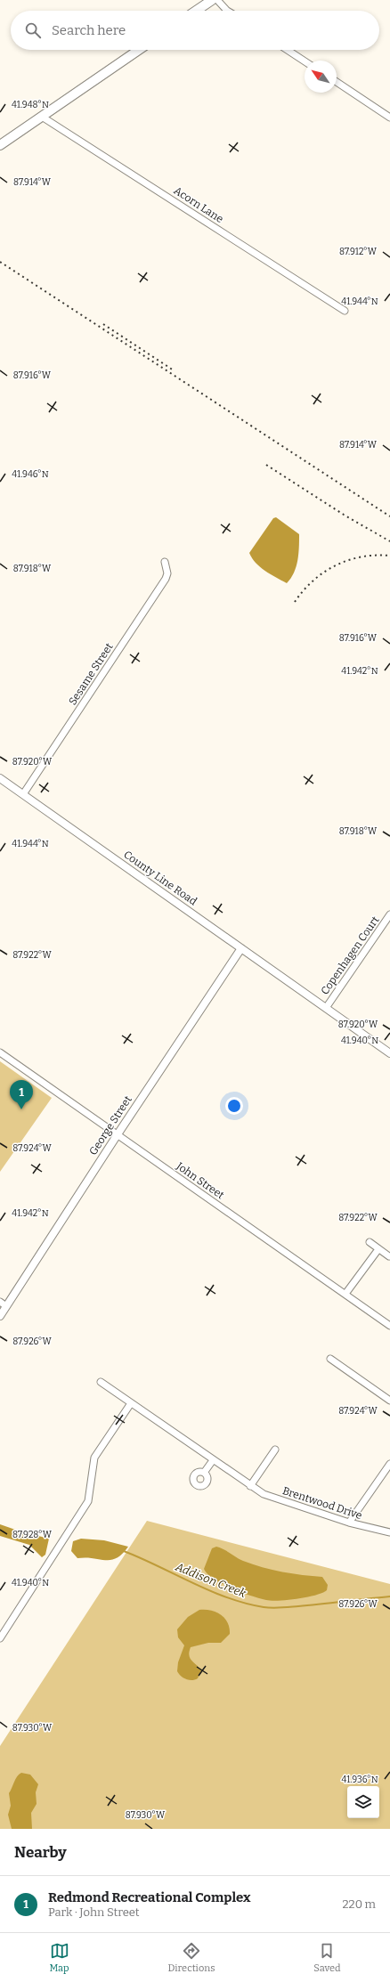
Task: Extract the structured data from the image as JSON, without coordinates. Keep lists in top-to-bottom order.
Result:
{
  "streets": {
    "street": [
      "Acorn Lane",
      "Sesame Street",
      "County Line Road",
      "Copenhagen Court",
      "George Street",
      "John Street",
      "Brentwood Drive"
    ]
  },
  "crossings": [
    ["Sesame Street", "County Line Road"],
    ["County Line Road", "Copenhagen Court"],
    ["County Line Road", "George Street"],
    ["George Street", "John Street"]
  ],
  "water": ["Addison Creek"],
  "north": "top left",
  "page": {
    "search": "Search here",
    "pins": "1",
    "heading": "Nearby",
    "list": [
      {
        "mark": "1",
        "name": "Redmond Recreational Complex",
        "note": "Park · John Street",
        "value": "220 m"
      }
    ],
    "nav": ["Map", "Directions", "Saved"]
  },
  "coordinates": [
    "41.948°N",
    "87.914°W",
    "87.912°W",
    "41.944°N",
    "87.916°W",
    "41.946°N",
    "87.918°W",
    "41.942°N",
    "87.920°W",
    "87.922°W",
    "41.940°N",
    "87.924°W",
    "87.926°W",
    "87.928°W",
    "87.930°W",
    "41.936°N"
  ]
}
